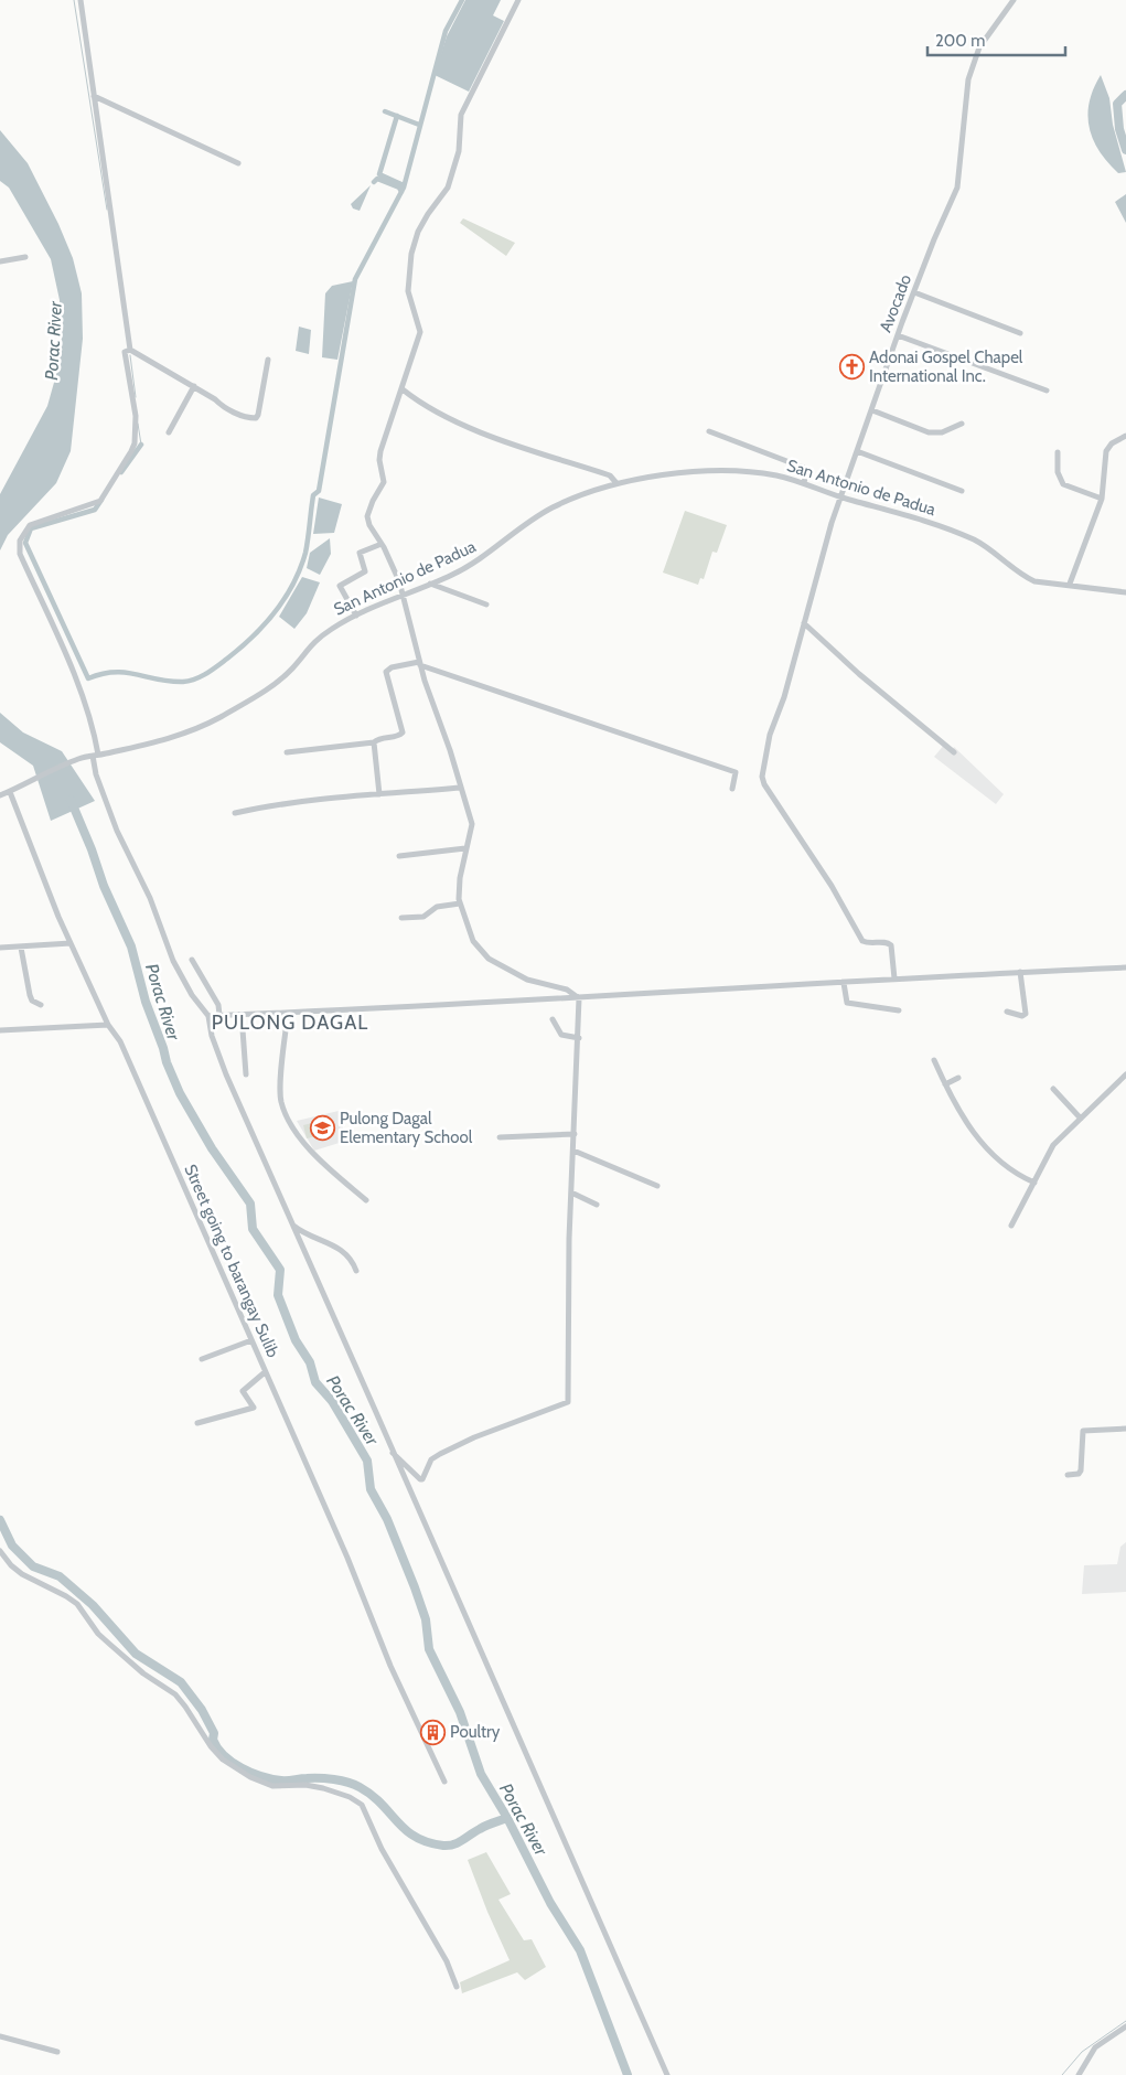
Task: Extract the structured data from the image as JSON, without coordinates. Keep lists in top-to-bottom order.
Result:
{
  "streets": {
    "street": ["Avocado", "San Antonio de Padua", "Street going to barangay Sulib"]
  },
  "crossings": [
    ["Avocado", "San Antonio de Padua"],
    ["San Antonio de Padua", "Street going to barangay Sulib"]
  ],
  "districts": ["PULONG DAGAL"],
  "water": ["Porac River"],
  "places": {
    "church": ["Adonai Gospel Chapel International Inc."],
    "school or university": ["Pulong Dagal Elementary School"],
    "building": ["Poultry"]
  },
  "scale_bar": "200 m"
}
